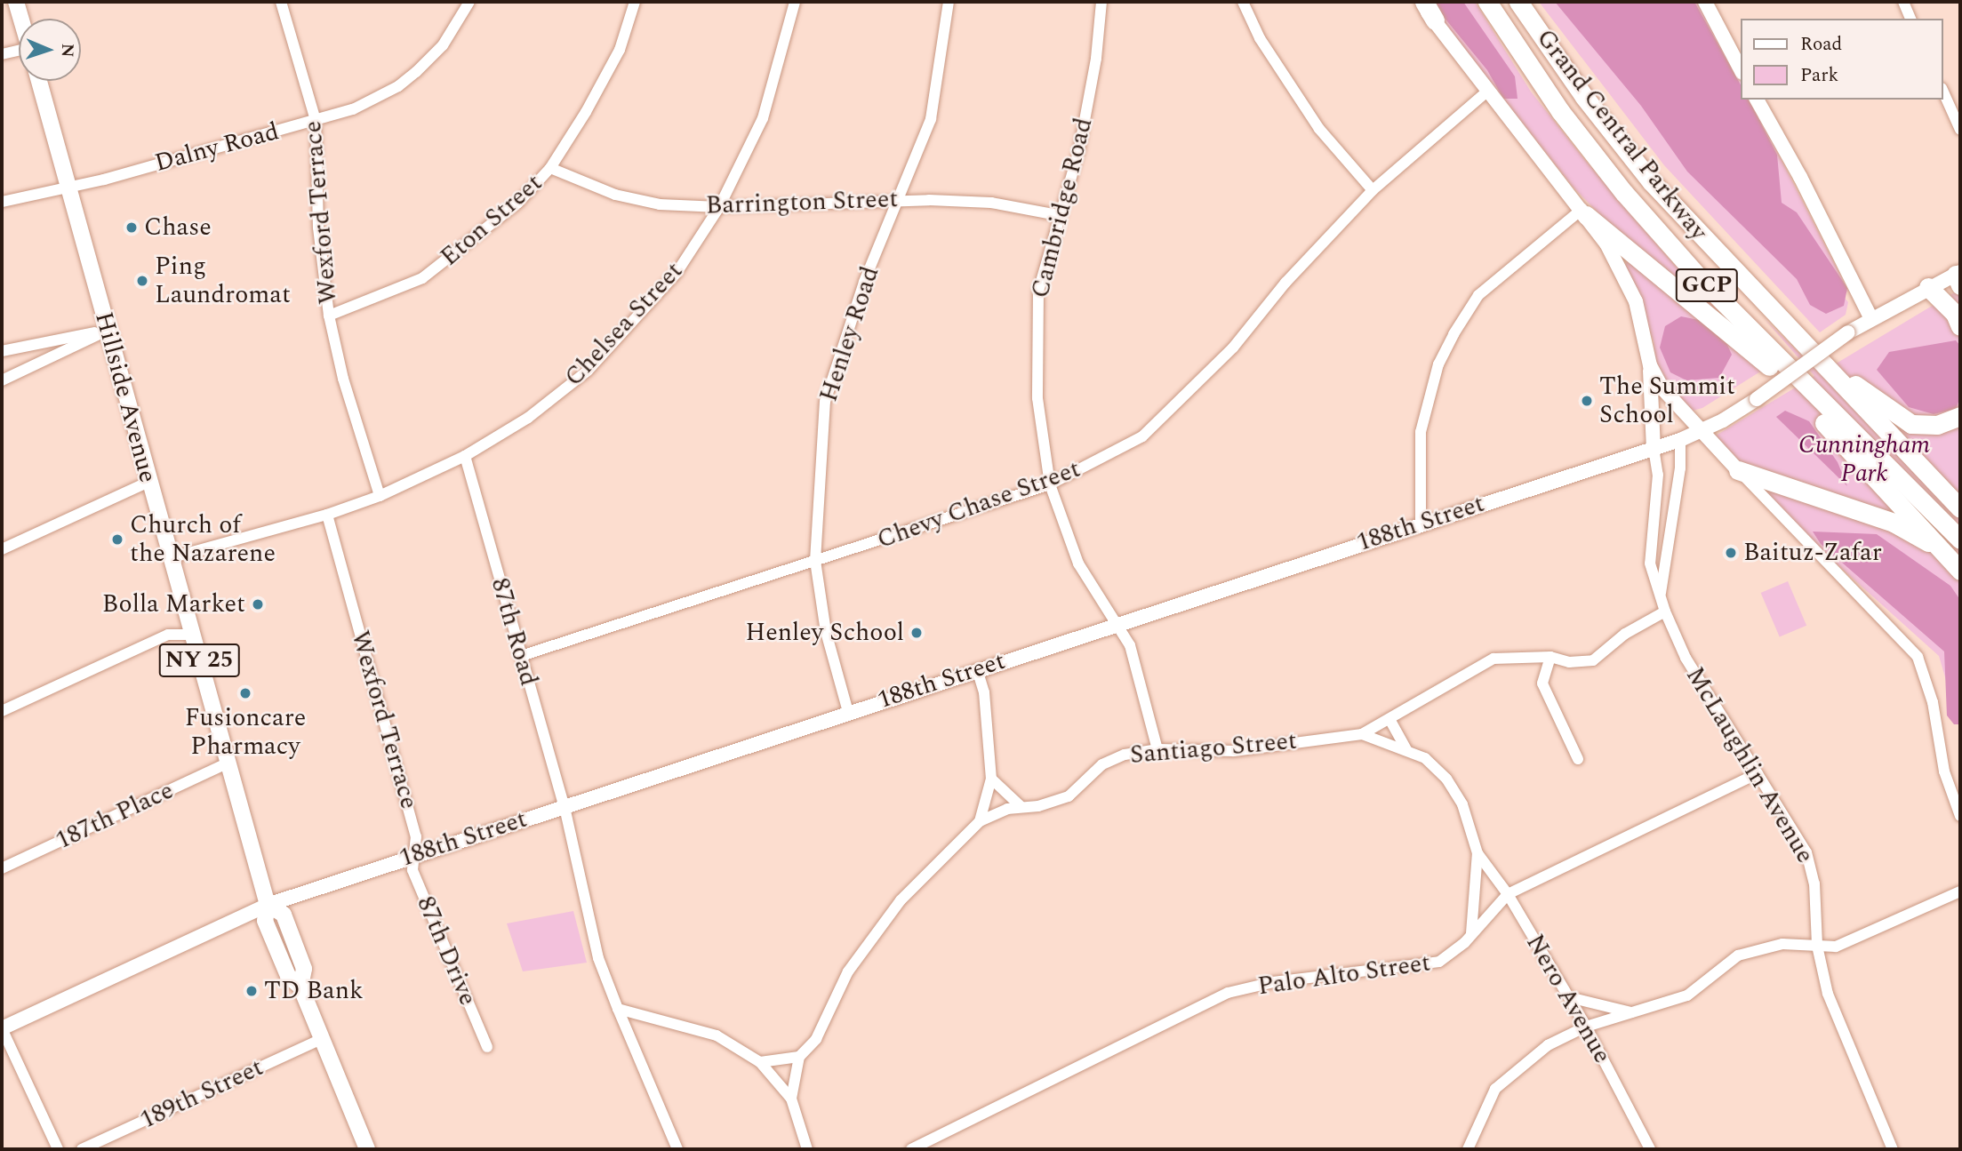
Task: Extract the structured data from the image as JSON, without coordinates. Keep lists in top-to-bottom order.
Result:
{
  "streets": {
    "highway": ["Grand Central Parkway", "GCP"],
    "main road": ["Hillside Avenue", "NY 25"],
    "street": [
      "Dalny Road",
      "Barrington Street",
      "Cambridge Road",
      "Wexford Terrace",
      "Eton Street",
      "Chelsea Street",
      "Henley Road",
      "Chevy Chase Street",
      "188th Street",
      "87th Road",
      "Santiago Street",
      "McLaughlin Avenue",
      "187th Place",
      "87th Drive",
      "Palo Alto Street",
      "Nero Avenue",
      "189th Street"
    ]
  },
  "crossings": [
    ["Dalny Road", "Wexford Terrace"],
    ["Dalny Road", "Hillside Avenue"],
    ["Barrington Street", "Cambridge Road"],
    ["Barrington Street", "Eton Street"],
    ["Barrington Street", "Chelsea Street"],
    ["Barrington Street", "Henley Road"],
    ["Cambridge Road", "Chevy Chase Street"],
    ["Cambridge Road", "188th Street"],
    ["Cambridge Road", "Santiago Street"],
    ["Wexford Terrace", "Eton Street"],
    ["Wexford Terrace", "Chelsea Street"],
    ["Wexford Terrace", "188th Street"],
    ["Wexford Terrace", "87th Drive"],
    ["Chelsea Street", "Hillside Avenue"],
    ["Chelsea Street", "87th Road"],
    ["Henley Road", "Chevy Chase Street"],
    ["Henley Road", "188th Street"],
    ["Hillside Avenue", "188th Street"],
    ["Hillside Avenue", "187th Place"],
    ["Hillside Avenue", "189th Street"],
    ["Chevy Chase Street", "87th Road"],
    ["188th Street", "87th Road"],
    ["188th Street", "McLaughlin Avenue"],
    ["188th Street", "87th Drive"],
    ["Santiago Street", "McLaughlin Avenue"],
    ["Santiago Street", "Nero Avenue"],
    ["McLaughlin Avenue", "Palo Alto Street"],
    ["Palo Alto Street", "Nero Avenue"]
  ],
  "parks": ["Cunningham Park"],
  "places": [
    "Chase",
    "Ping Laundromat",
    "The Summit School",
    "Church of the Nazarene",
    "Baituz-Zafar",
    "Bolla Market",
    "Henley School",
    "Fusioncare Pharmacy",
    "TD Bank"
  ],
  "legend": ["Road", "Park"],
  "north": "right"
}
